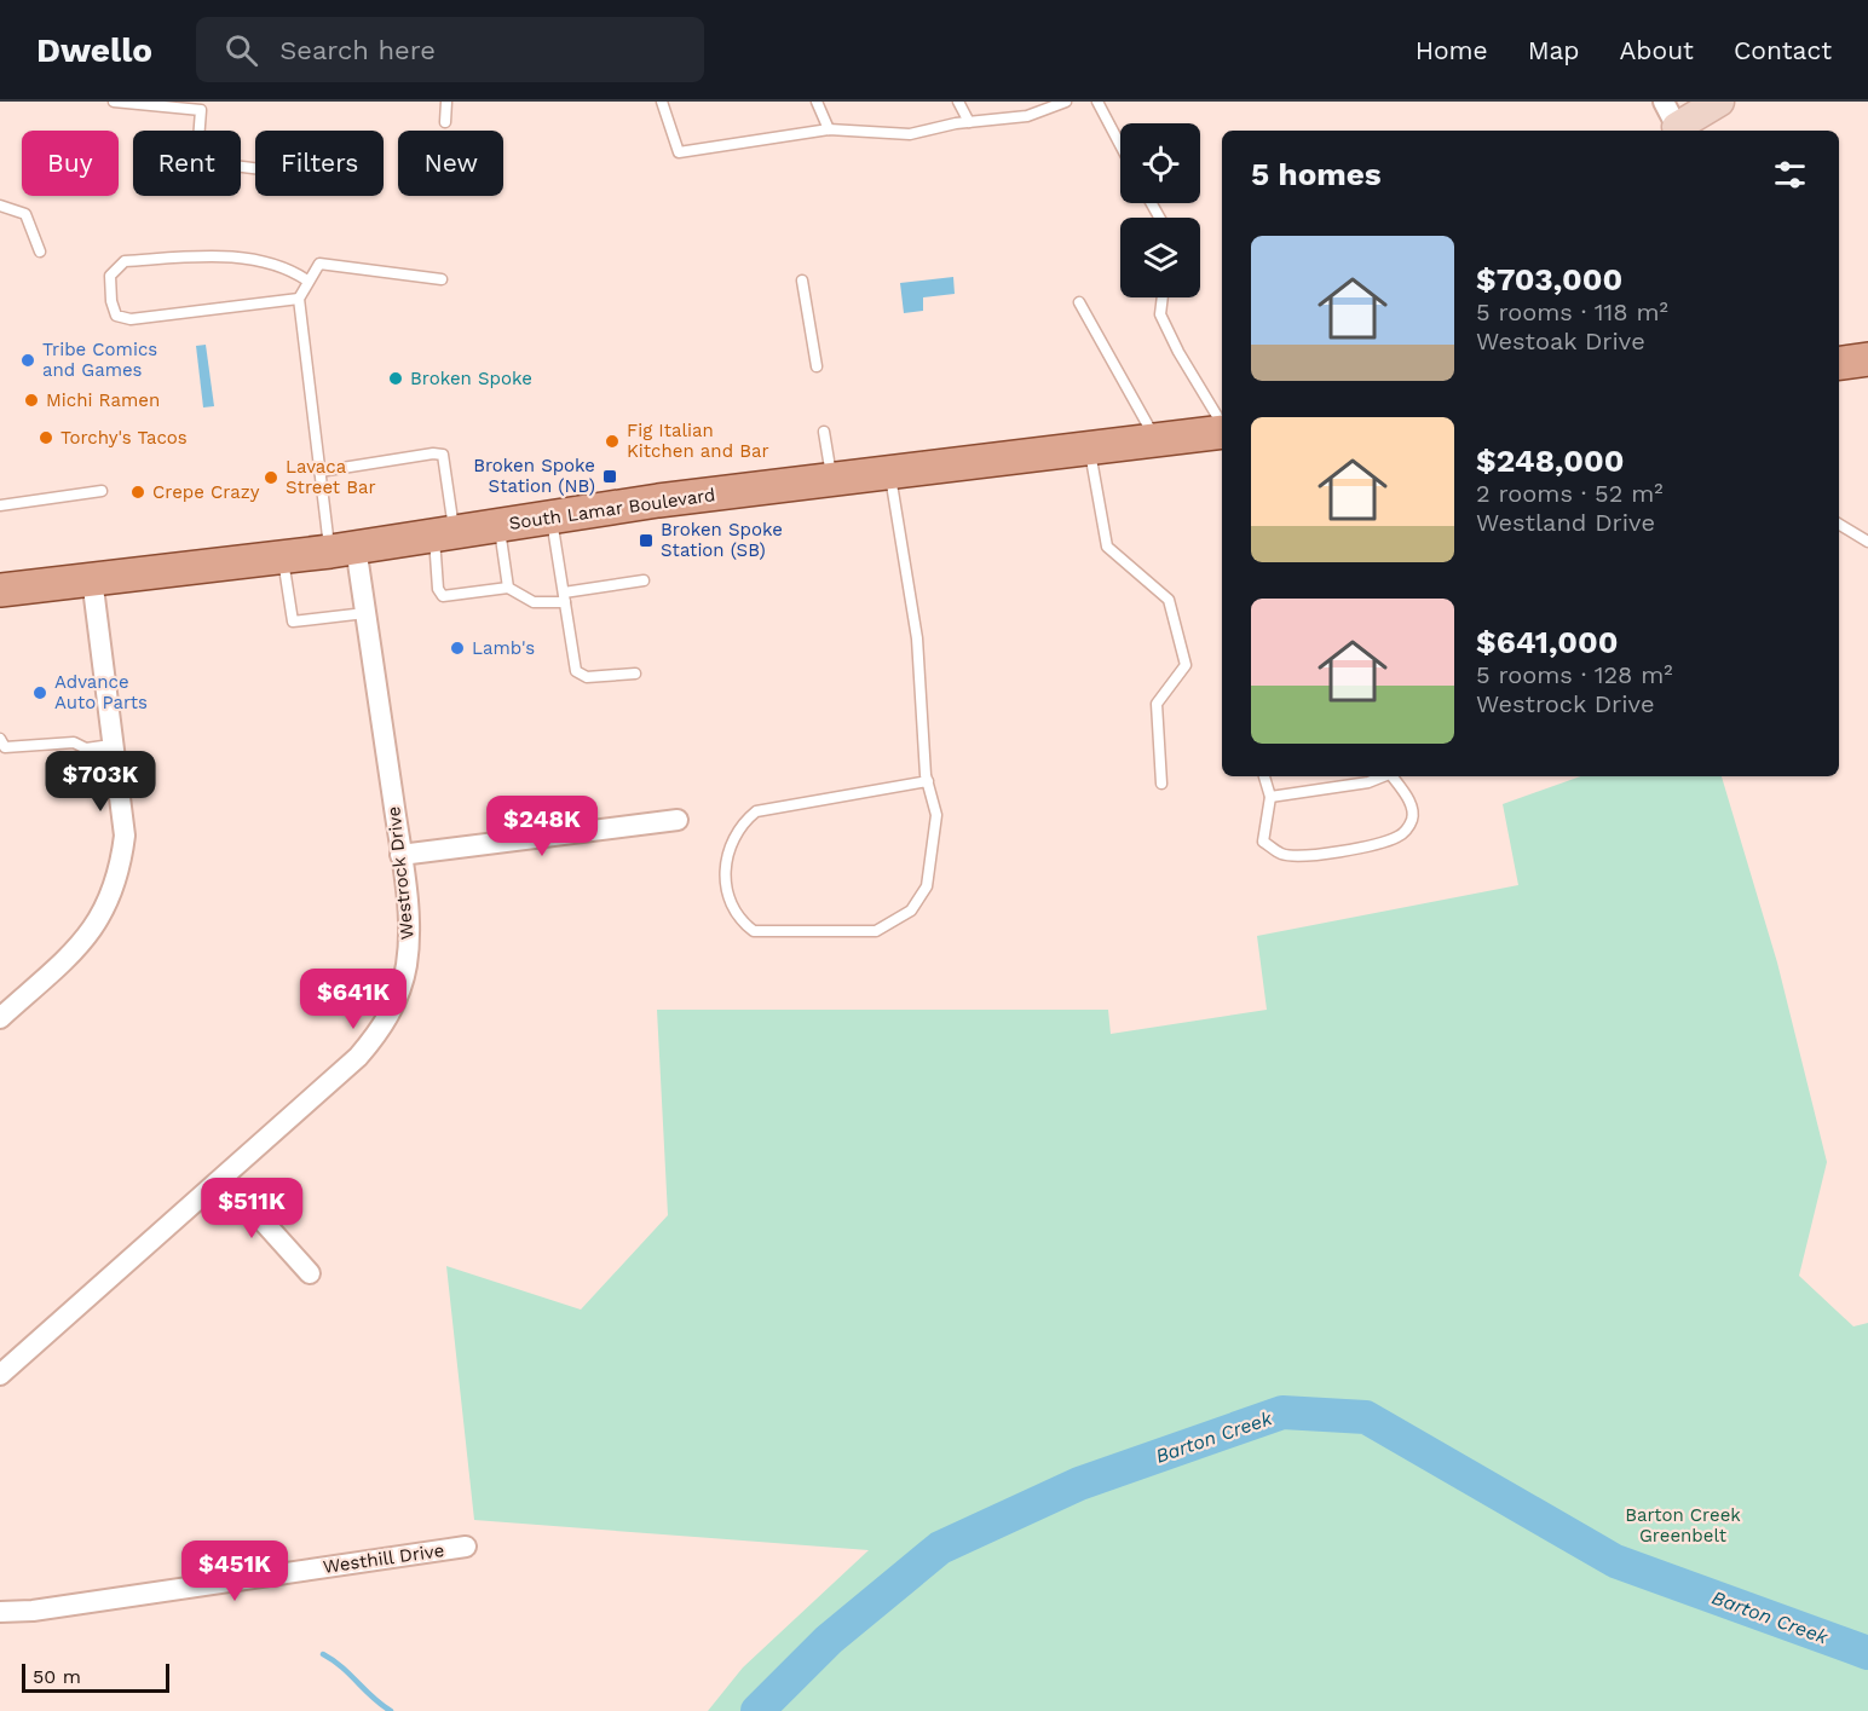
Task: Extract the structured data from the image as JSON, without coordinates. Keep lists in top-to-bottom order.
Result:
{
  "streets": {
    "main road": ["South Lamar Boulevard"],
    "street": ["Westrock Drive", "Westhill Drive"]
  },
  "crossings": [
    ["South Lamar Boulevard", "Westrock Drive"]
  ],
  "water": ["Barton Creek"],
  "parks": ["Barton Creek Greenbelt"],
  "places": {
    "other": [
      "Tribe Comics and Games",
      "Broken Spoke",
      "Michi Ramen",
      "Torchy's Tacos",
      "Fig Italian Kitchen and Bar",
      "Lavaca Street Bar",
      "Crepe Crazy",
      "Lamb's",
      "Advance Auto Parts"
    ],
    "transit": ["Broken Spoke Station (NB)", "Broken Spoke Station (SB)"]
  },
  "scale_bar": "50 m",
  "page": {
    "header": "Dwello",
    "search": "Search here",
    "nav": [
      "Home",
      "Map",
      "About",
      "Contact"
    ],
    "chip": [
      "Buy",
      "Rent",
      "Filters",
      "New"
    ],
    "heading": "5 homes",
    "list": [
      {
        "name": "$703,000",
        "note": "5 rooms · 118 m² · Westoak Drive"
      },
      {
        "name": "$248,000",
        "note": "2 rooms · 52 m² · Westland Drive"
      },
      {
        "name": "$641,000",
        "note": "5 rooms · 128 m² · Westrock Drive"
      }
    ],
    "price": [
      "$703K",
      "$248K",
      "$641K",
      "$511K",
      "$451K"
    ],
    "scale": "50 m"
  }
}
